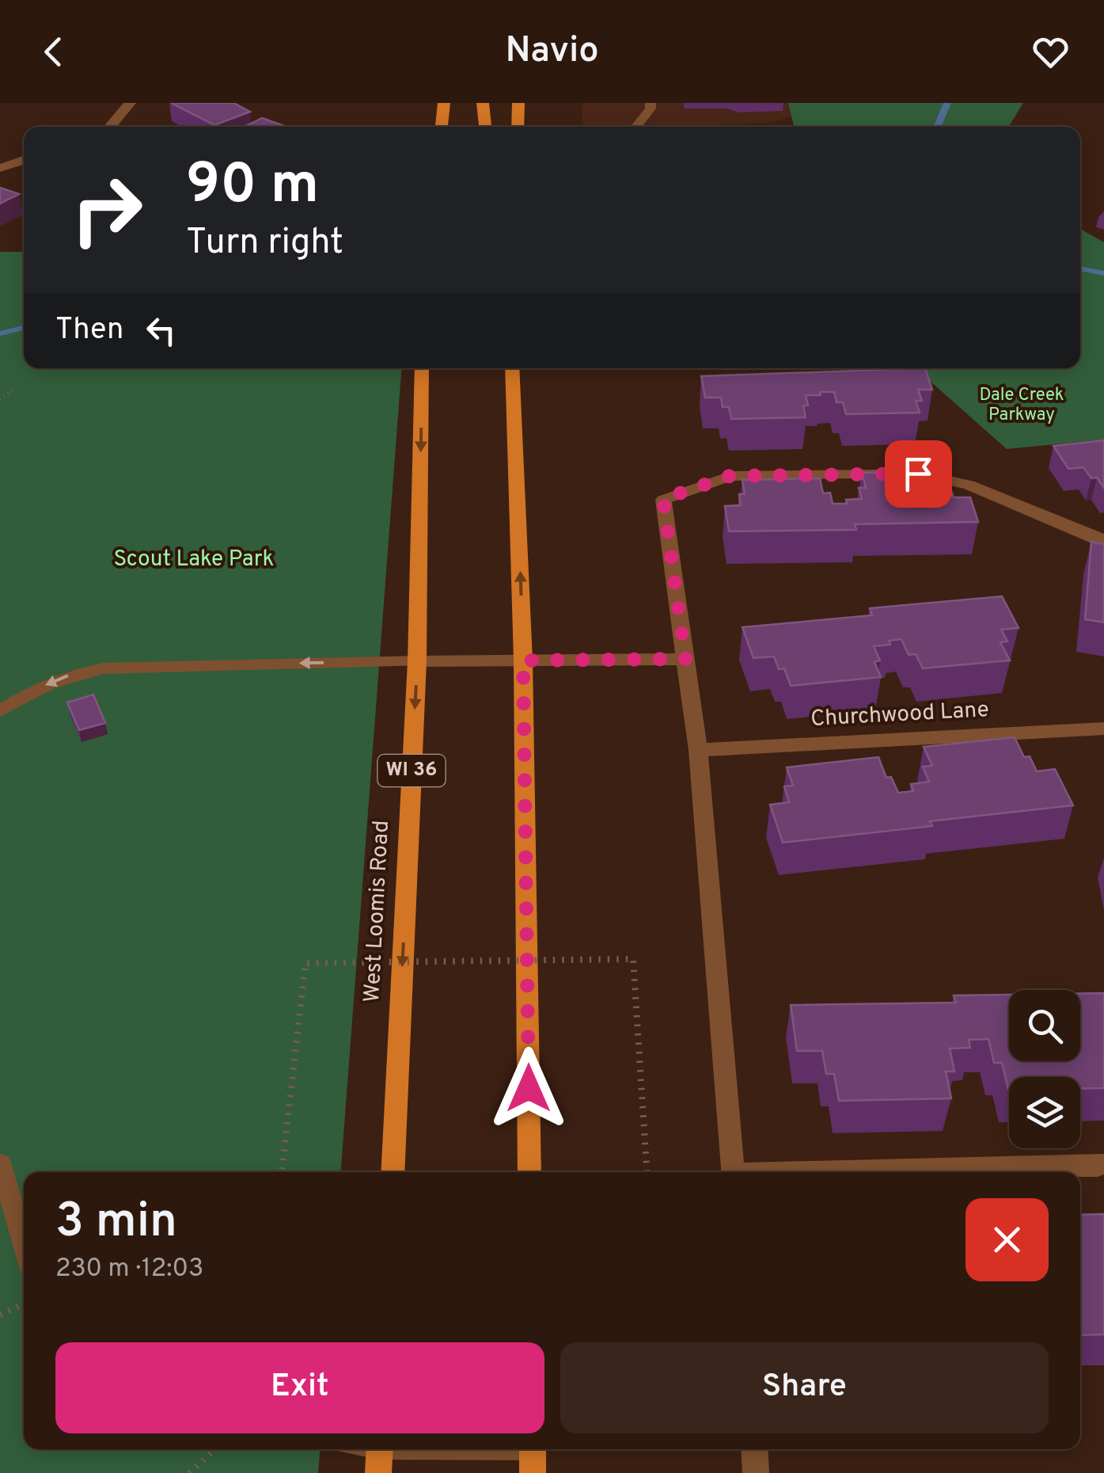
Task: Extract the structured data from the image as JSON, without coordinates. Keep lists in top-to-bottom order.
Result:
{
  "streets": {
    "main road": ["WI 36", "West Loomis Road"],
    "street": ["Churchwood Lane"]
  },
  "parks": ["Dale Creek Parkway", "Scout Lake Park"],
  "page": {
    "header": "Navio",
    "turn": ["90 m", "Turn right"],
    "then": "Then",
    "heading": ["3 min", "230 m · 12:03"],
    "buttons": ["Exit", "Share"]
  }
}
